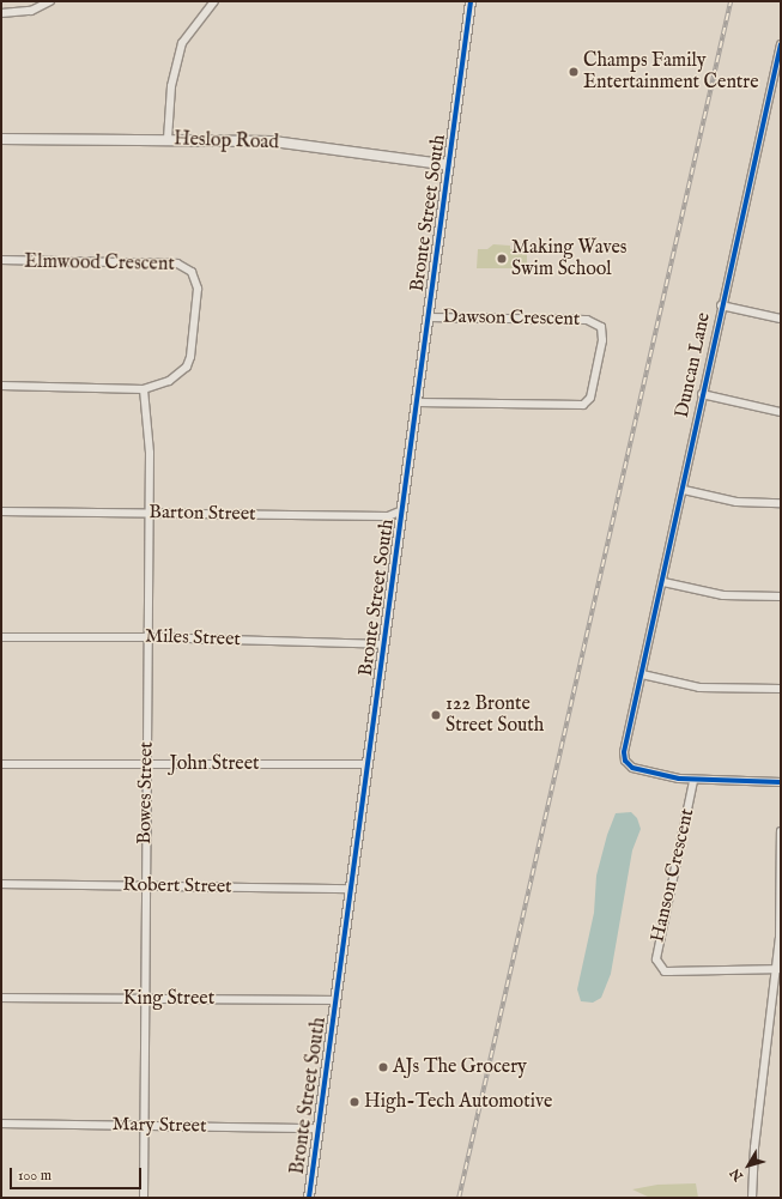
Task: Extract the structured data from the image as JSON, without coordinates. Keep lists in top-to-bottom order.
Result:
{
  "streets": {
    "main road": ["Heslop Road", "Bronte Street South"],
    "street": [
      "Elmwood Crescent",
      "Dawson Crescent",
      "Duncan Lane",
      "Barton Street",
      "Miles Street",
      "John Street",
      "Bowes Street",
      "Hanson Crescent",
      "Robert Street",
      "King Street",
      "Mary Street"
    ]
  },
  "crossings": [
    ["Heslop Road", "Bronte Street South"],
    ["Bronte Street South", "Dawson Crescent"],
    ["Bronte Street South", "Barton Street"],
    ["Bronte Street South", "Miles Street"],
    ["Bronte Street South", "John Street"],
    ["Bronte Street South", "Robert Street"],
    ["Bronte Street South", "King Street"],
    ["Bronte Street South", "Mary Street"],
    ["Elmwood Crescent", "Bowes Street"],
    ["Duncan Lane", "Hanson Crescent"],
    ["Barton Street", "Bowes Street"],
    ["Miles Street", "Bowes Street"],
    ["John Street", "Bowes Street"],
    ["Bowes Street", "Robert Street"],
    ["Bowes Street", "King Street"],
    ["Bowes Street", "Mary Street"]
  ],
  "places": [
    "Champs Family Entertainment Centre",
    "Making Waves Swim School",
    "122 Bronte Street South",
    "AJs The Grocery",
    "High-Tech Automotive"
  ],
  "scale_bar": "100 m",
  "north": "bottom left"
}
